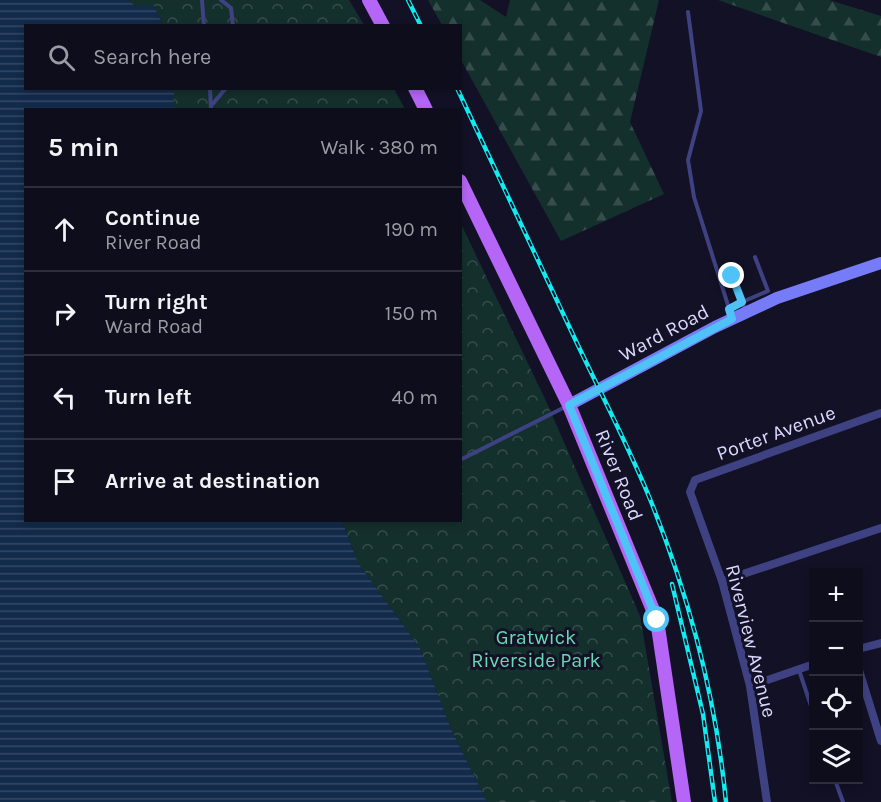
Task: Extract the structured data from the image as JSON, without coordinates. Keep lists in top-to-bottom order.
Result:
{
  "streets": {
    "main road": ["Ward Road", "River Road"],
    "street": ["Porter Avenue", "Riverview Avenue"]
  },
  "crossings": [
    ["Ward Road", "River Road"],
    ["Porter Avenue", "Riverview Avenue"]
  ],
  "parks": ["Gratwick Riverside Park"],
  "page": {
    "search": "Search here",
    "heading": ["5 min", "Walk · 380 m"],
    "list": [
      ["Continue", "River Road", "190 m"],
      ["Turn right", "Ward Road", "150 m"],
      ["Turn left", "40 m"],
      "Arrive at destination"
    ],
    "map_buttons": ["+", "−"]
  }
}
